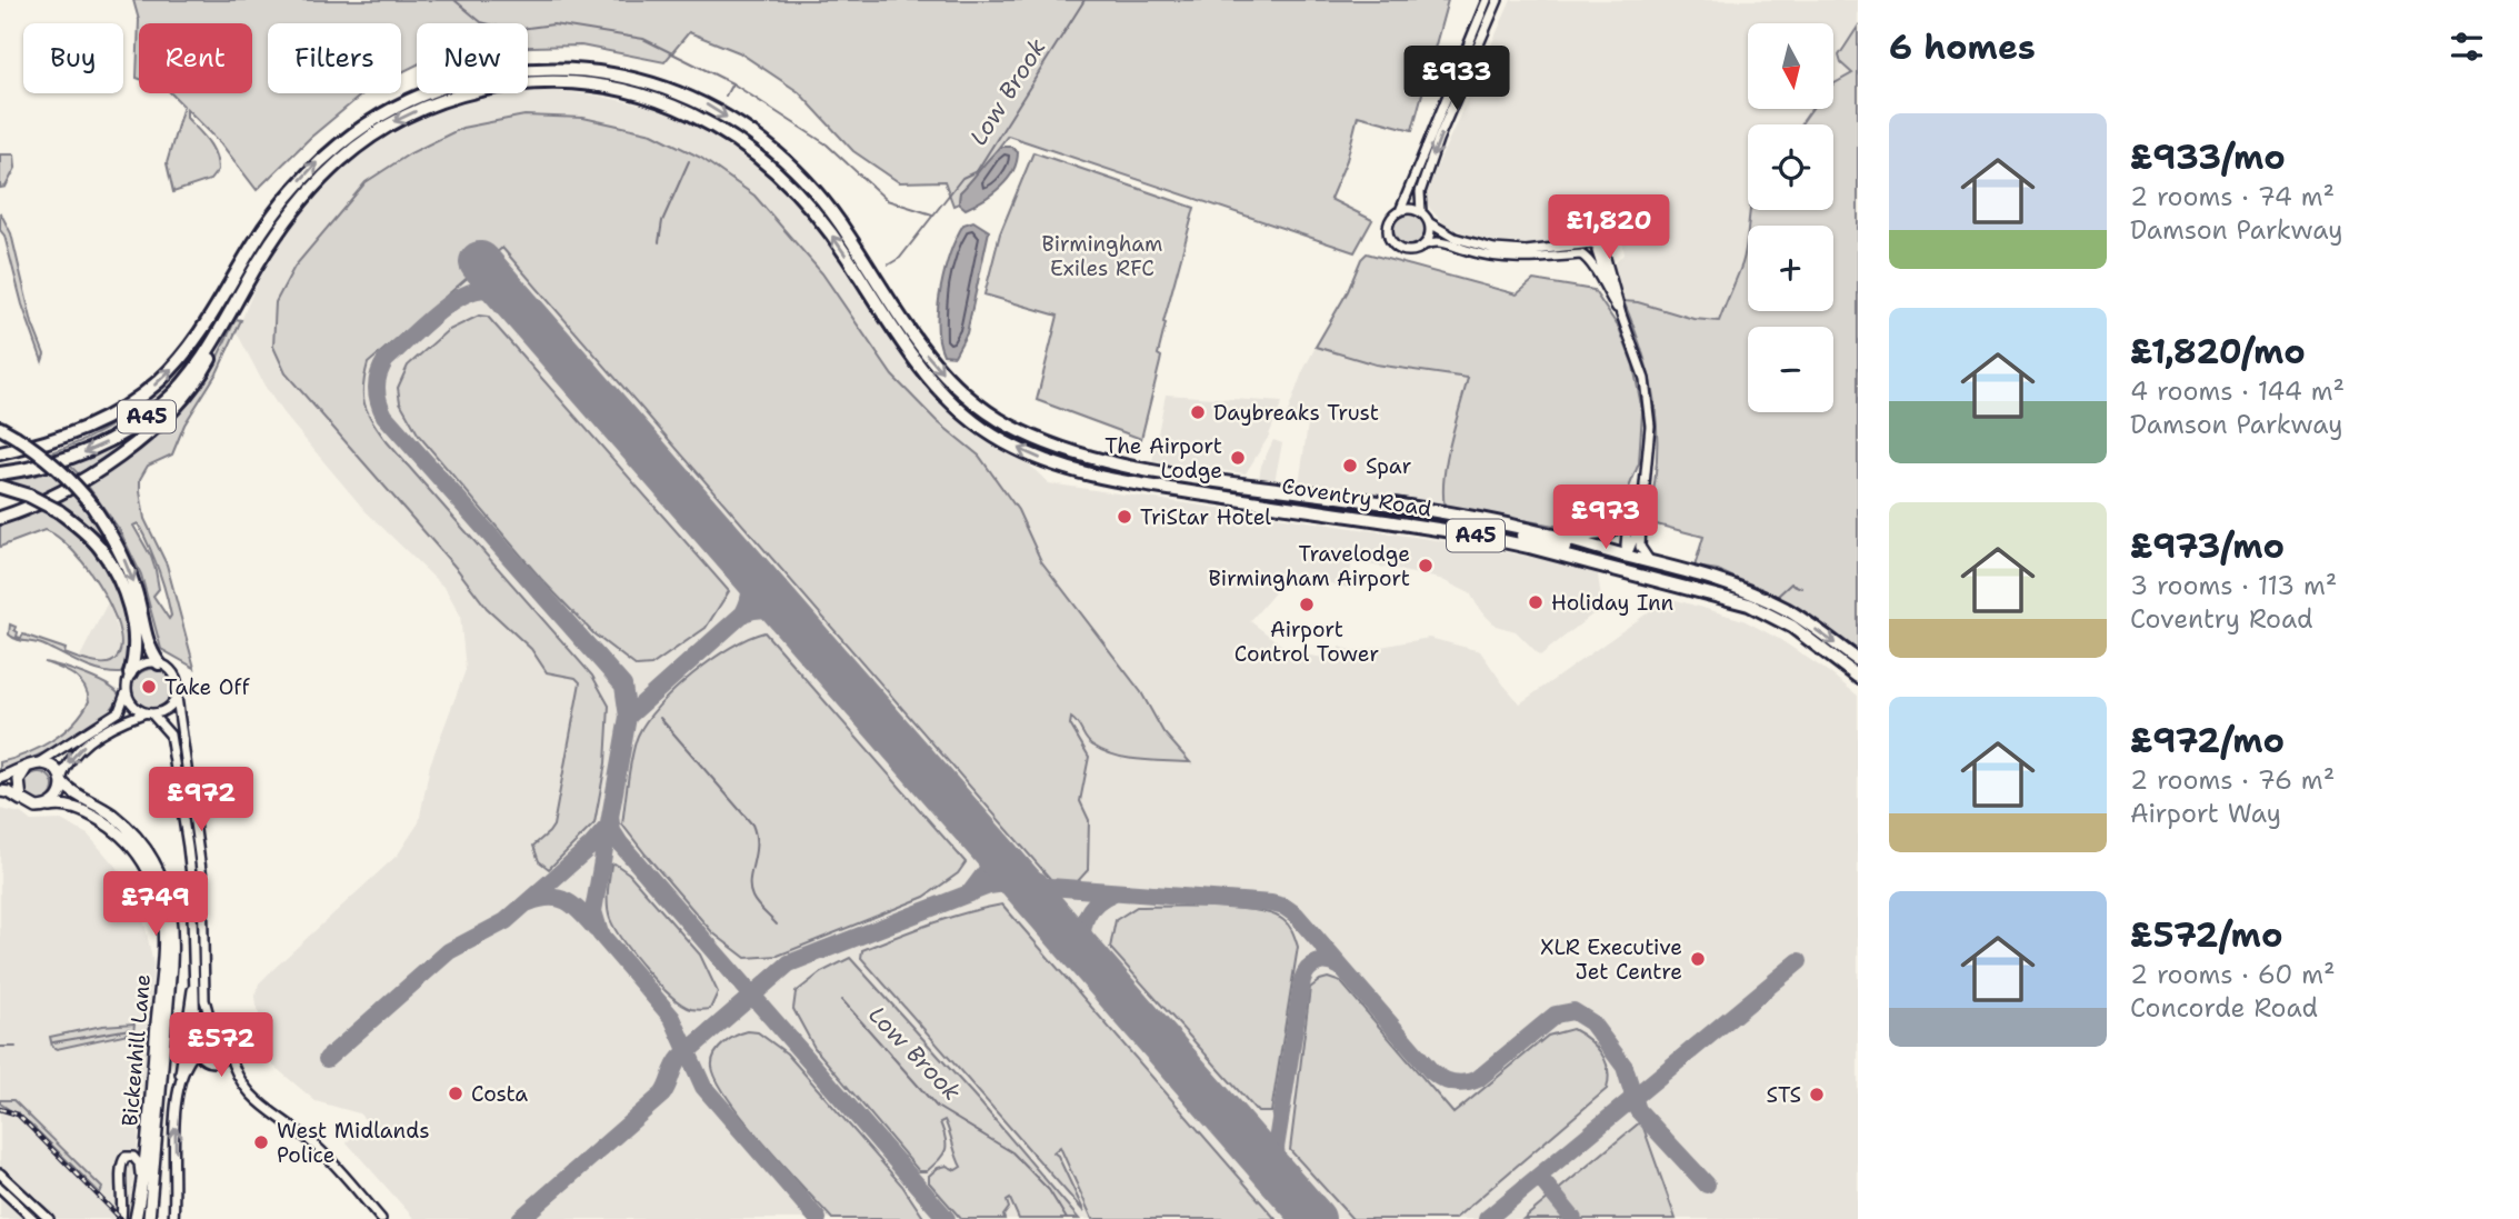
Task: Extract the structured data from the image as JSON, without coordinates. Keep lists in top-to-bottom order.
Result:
{
  "streets": {
    "highway": ["A45", "Coventry Road"],
    "main road": ["Bickenhill Lane"]
  },
  "crossings": [
    ["A45", "Coventry Road"]
  ],
  "water": ["Low Brook"],
  "parks": ["Birmingham Exiles RFC"],
  "places": [
    "Daybreaks Trust",
    "The Airport Lodge",
    "Spar",
    "TriStar Hotel",
    "Travelodge Birmingham Airport",
    "Holiday Inn",
    "Airport Control Tower",
    "Take Off",
    "XLR Executive Jet Centre",
    "Costa",
    "STS",
    "West Midlands Police"
  ],
  "north": "bottom",
  "page": {
    "heading": "6 homes",
    "map_buttons": ["+", "−"],
    "chip": [
      "Buy",
      "Rent",
      "Filters",
      "New"
    ],
    "price": [
      "£933",
      "£1,820",
      "£973",
      "£972",
      "£749",
      "£572"
    ],
    "list": [
      {
        "name": "£933/mo",
        "note": "2 rooms · 74 m² · Damson Parkway"
      },
      {
        "name": "£1,820/mo",
        "note": "4 rooms · 144 m² · Damson Parkway"
      },
      {
        "name": "£973/mo",
        "note": "3 rooms · 113 m² · Coventry Road"
      },
      {
        "name": "£972/mo",
        "note": "2 rooms · 76 m² · Airport Way"
      },
      {
        "name": "£572/mo",
        "note": "2 rooms · 60 m² · Concorde Road"
      }
    ]
  }
}
